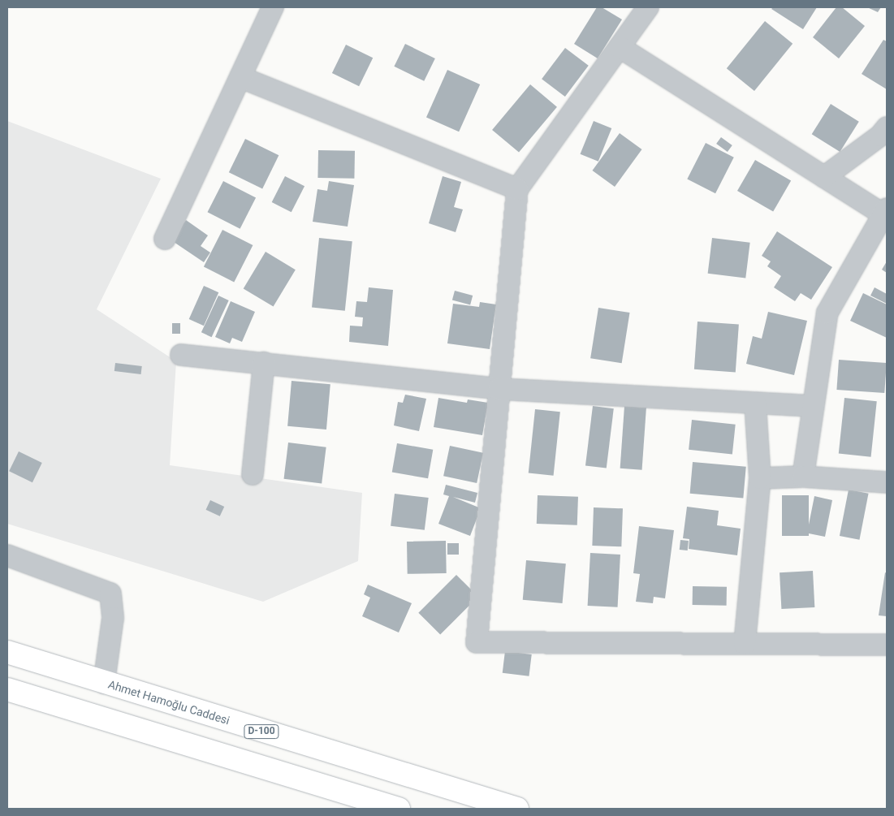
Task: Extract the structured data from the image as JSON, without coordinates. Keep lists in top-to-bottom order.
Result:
{
  "streets": {
    "highway": ["Ahmet Hamoğlu Caddesi", "D-100"]
  }
}
